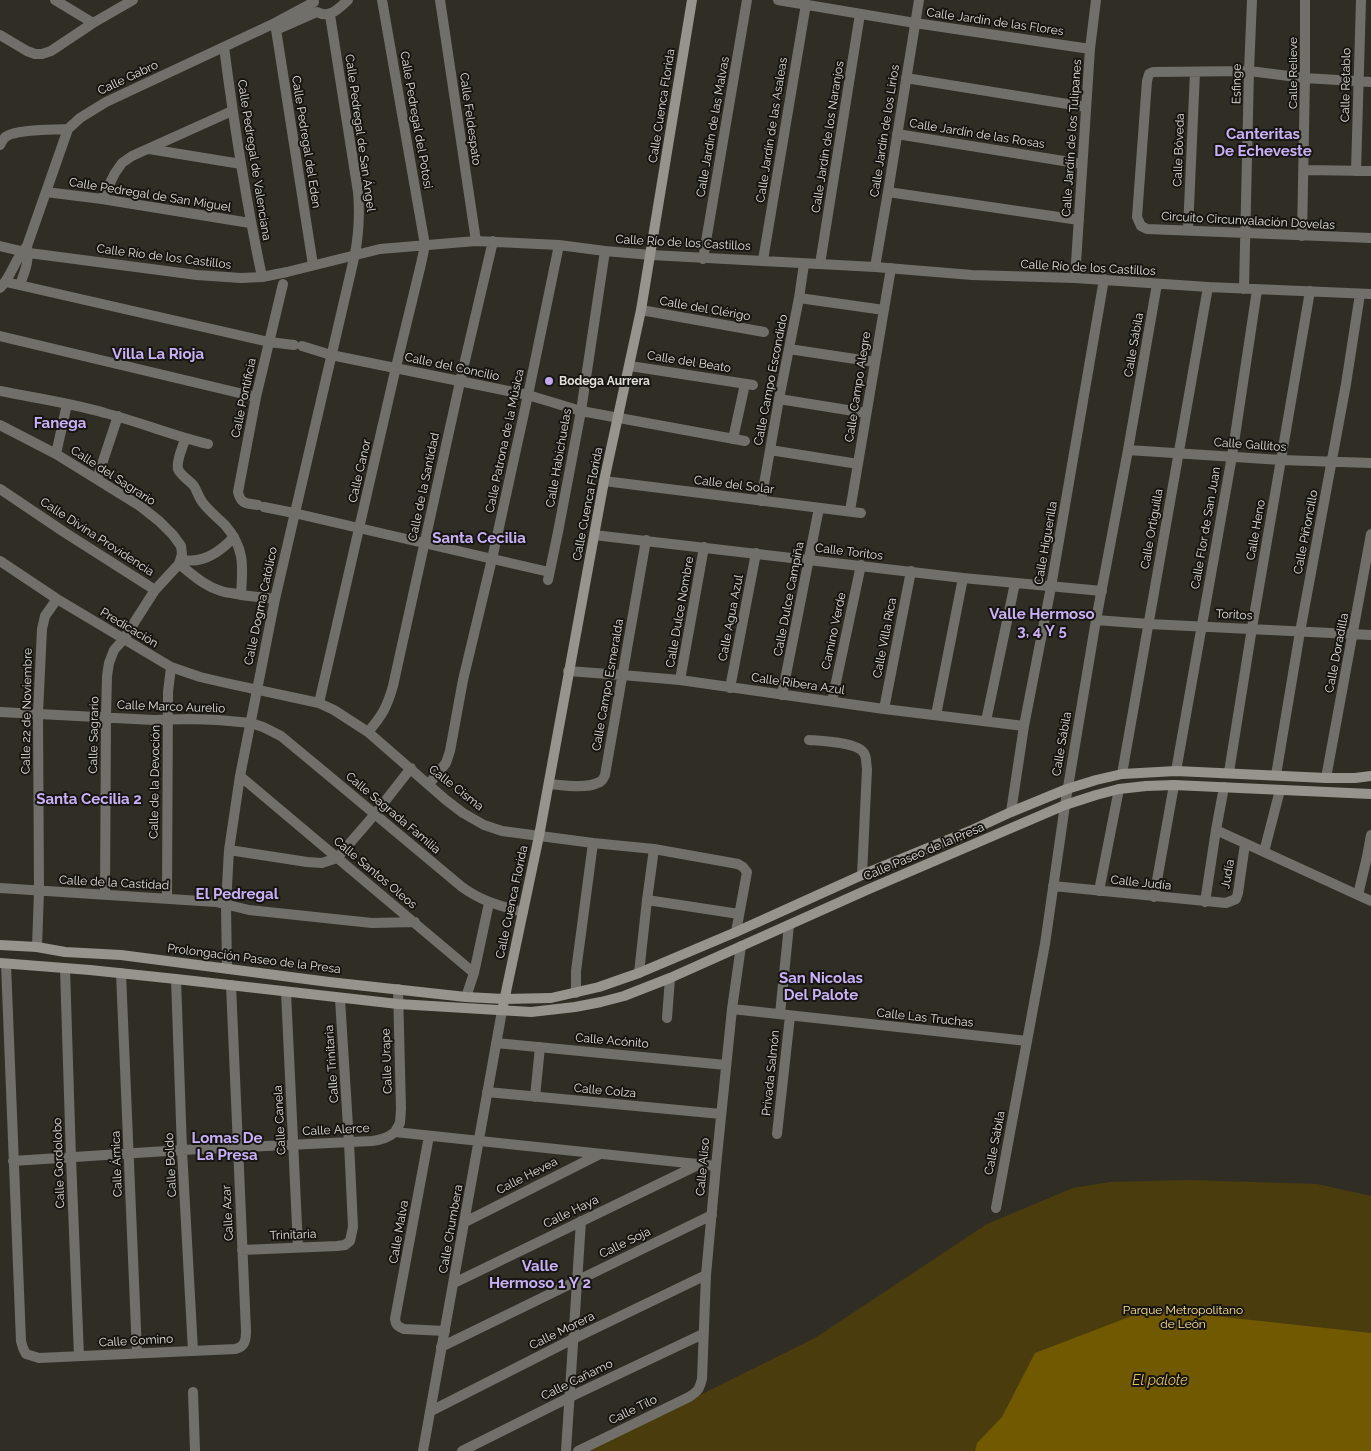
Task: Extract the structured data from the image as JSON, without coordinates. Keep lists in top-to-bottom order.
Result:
{
  "streets": {
    "street": [
      "Calle Jardín de las Flores",
      "Calle Relieve",
      "Calle Gabro",
      "Esfinge",
      "Calle Retablo",
      "Calle Cuenca Florida",
      "Calle Feldespato",
      "Calle Pedregal del Potosi",
      "Calle Jardín de las Malvas",
      "Calle Jardín de las Asaleas",
      "Calle Jardín de los Lirios",
      "Calle Pedregal de San Ángel",
      "Calle Jardín de las Rosas",
      "Calle Jardín de los Naranjos",
      "Calle Jardín de los Tulipanes",
      "Calle Pedregal del Eden",
      "Calle Bóveda",
      "Calle Pedregal de Valenciana",
      "Calle Pedregal de San Miguel",
      "Circuito Circunvalación Dovelas",
      "Calle Río de los Castillos",
      "Calle del Clérigo",
      "Calle Sábila",
      "Calle del Beato",
      "Calle del Concilio",
      "Calle Campo Escondido",
      "Calle Campo Alegre",
      "Calle Pontificia",
      "Calle Patrona de la Música",
      "Calle Gallitos",
      "Calle Habichuelas",
      "Calle Canor",
      "Calle del Sagrario",
      "Calle del Solar",
      "Calle de la Santidad",
      "Calle Flor de San Juan",
      "Calle Ortiguilla",
      "Calle Heno",
      "Calle Piñoncillo",
      "Calle Divina Providencia",
      "Calle Higuerilla",
      "Calle Toritos",
      "Calle Dulce Campiña",
      "Calle Dogma Católico",
      "Calle Dulce Nombre",
      "Toritos",
      "Calle Agua Azul",
      "Predicación",
      "Camino Verde",
      "Calle Villa Rica",
      "Calle Doradilla",
      "Calle Ribera Azul",
      "Calle Campo Esmeralda",
      "Calle Marco Aurelio",
      "Calle 22 de Noviembre",
      "Calle Sagrario",
      "Calle de la Devoción",
      "Calle Cisma",
      "Calle Sagrada Familia",
      "Calle Paseo de la Presa",
      "Calle Santos Oleos",
      "Judía",
      "Calle de la Castidad",
      "Calle Judía",
      "Prolongación Paseo de la Presa",
      "Calle Las Truchas",
      "Calle Acónito",
      "Calle Urape",
      "Calle Trinitaria",
      "Privada Salmón",
      "Calle Colza",
      "Calle Canela",
      "Calle Alerce",
      "Calle Gordolobo",
      "Calle Árnica",
      "Calle Boldo",
      "Calle Aliso",
      "Calle Hevea",
      "Calle Haya",
      "Calle Azar",
      "Calle Chumbera",
      "Calle Malva",
      "Trinitaria",
      "Calle Soja",
      "Calle Morera",
      "Calle Comino",
      "Calle Cañamo",
      "Calle Tilo"
    ]
  },
  "crossings": [
    ["Calle Jardín de las Flores", "Calle Jardín de las Asaleas"],
    ["Calle Jardín de las Flores", "Calle Jardín de los Lirios"],
    ["Calle Jardín de las Flores", "Calle Jardín de los Naranjos"],
    ["Calle Jardín de las Flores", "Calle Jardín de los Tulipanes"],
    ["Calle Relieve", "Circuito Circunvalación Dovelas"],
    ["Calle Gabro", "Calle Pedregal de San Ángel"],
    ["Calle Gabro", "Calle Pedregal del Eden"],
    ["Calle Gabro", "Calle Pedregal de Valenciana"],
    ["Esfinge", "Circuito Circunvalación Dovelas"],
    ["Esfinge", "Calle Río de los Castillos"],
    ["Calle Retablo", "Circuito Circunvalación Dovelas"],
    ["Calle Cuenca Florida", "Calle Río de los Castillos"],
    ["Calle Cuenca Florida", "Calle del Clérigo"],
    ["Calle Cuenca Florida", "Calle del Beato"],
    ["Calle Cuenca Florida", "Calle del Concilio"],
    ["Calle Cuenca Florida", "Calle del Solar"],
    ["Calle Cuenca Florida", "Calle Toritos"],
    ["Calle Cuenca Florida", "Calle Ribera Azul"],
    ["Calle Cuenca Florida", "Calle Campo Esmeralda"],
    ["Calle Cuenca Florida", "Calle Cisma"],
    ["Calle Cuenca Florida", "Calle Sagrada Familia"],
    ["Calle Cuenca Florida", "Calle Paseo de la Presa"],
    ["Calle Cuenca Florida", "Prolongación Paseo de la Presa"],
    ["Calle Cuenca Florida", "Calle Chumbera"],
    ["Calle Feldespato", "Calle Río de los Castillos"],
    ["Calle Pedregal del Potosi", "Calle Río de los Castillos"],
    ["Calle Pedregal del Potosi", "Calle Canor"],
    ["Calle Jardín de las Malvas", "Calle Río de los Castillos"],
    ["Calle Jardín de las Asaleas", "Calle Río de los Castillos"],
    ["Calle Jardín de los Lirios", "Calle Jardín de las Rosas"],
    ["Calle Jardín de los Lirios", "Calle Río de los Castillos"],
    ["Calle Pedregal de San Ángel", "Calle Río de los Castillos"],
    ["Calle Pedregal de San Ángel", "Calle Dogma Católico"],
    ["Calle Jardín de las Rosas", "Calle Jardín de los Tulipanes"],
    ["Calle Jardín de los Naranjos", "Calle Río de los Castillos"],
    ["Calle Jardín de los Tulipanes", "Calle Río de los Castillos"],
    ["Calle Pedregal del Eden", "Calle Río de los Castillos"],
    ["Calle Bóveda", "Circuito Circunvalación Dovelas"],
    ["Calle Pedregal de Valenciana", "Calle Pedregal de San Miguel"],
    ["Calle Pedregal de Valenciana", "Calle Río de los Castillos"],
    ["Calle Río de los Castillos", "Calle Sábila"],
    ["Calle Río de los Castillos", "Calle del Concilio"],
    ["Calle Río de los Castillos", "Calle Campo Escondido"],
    ["Calle Río de los Castillos", "Calle Campo Alegre"],
    ["Calle Río de los Castillos", "Calle Patrona de la Música"],
    ["Calle Río de los Castillos", "Calle Habichuelas"],
    ["Calle Río de los Castillos", "Calle Canor"],
    ["Calle Río de los Castillos", "Calle de la Santidad"],
    ["Calle Río de los Castillos", "Calle Flor de San Juan"],
    ["Calle Río de los Castillos", "Calle Ortiguilla"],
    ["Calle Río de los Castillos", "Calle Heno"],
    ["Calle Río de los Castillos", "Calle Piñoncillo"],
    ["Calle Río de los Castillos", "Calle Higuerilla"],
    ["Calle Río de los Castillos", "Calle Dogma Católico"],
    ["Calle Sábila", "Calle Gallitos"],
    ["Calle Sábila", "Calle Toritos"],
    ["Calle Sábila", "Toritos"],
    ["Calle Sábila", "Calle Paseo de la Presa"],
    ["Calle Sábila", "Calle Judía"],
    ["Calle Sábila", "Calle Las Truchas"],
    ["Calle del Beato", "Calle del Concilio"],
    ["Calle del Concilio", "Calle Pontificia"],
    ["Calle del Concilio", "Calle Patrona de la Música"],
    ["Calle del Concilio", "Calle Habichuelas"],
    ["Calle del Concilio", "Calle Canor"],
    ["Calle del Concilio", "Calle de la Santidad"],
    ["Calle del Concilio", "Calle Dogma Católico"],
    ["Calle Campo Escondido", "Calle del Solar"],
    ["Calle Campo Alegre", "Calle del Solar"],
    ["Calle Pontificia", "Calle Patrona de la Música"],
    ["Calle Pontificia", "Calle Habichuelas"],
    ["Calle Pontificia", "Calle Canor"],
    ["Calle Pontificia", "Calle de la Santidad"],
    ["Calle Pontificia", "Calle Dogma Católico"],
    ["Calle Patrona de la Música", "Calle Cisma"],
    ["Calle Gallitos", "Calle Flor de San Juan"],
    ["Calle Gallitos", "Calle Ortiguilla"],
    ["Calle Gallitos", "Calle Heno"],
    ["Calle Gallitos", "Calle Piñoncillo"],
    ["Calle Canor", "Calle Cisma"],
    ["Calle del Solar", "Calle Dulce Campiña"],
    ["Calle de la Santidad", "Calle Cisma"],
    ["Calle Flor de San Juan", "Toritos"],
    ["Calle Flor de San Juan", "Calle Paseo de la Presa"],
    ["Calle Ortiguilla", "Toritos"],
    ["Calle Ortiguilla", "Calle Paseo de la Presa"],
    ["Calle Heno", "Toritos"],
    ["Calle Heno", "Calle Paseo de la Presa"],
    ["Calle Piñoncillo", "Toritos"],
    ["Calle Piñoncillo", "Calle Paseo de la Presa"],
    ["Calle Divina Providencia", "Predicación"],
    ["Calle Divina Providencia", "Calle Sagrario"],
    ["Calle Higuerilla", "Calle Toritos"],
    ["Calle Higuerilla", "Calle Ribera Azul"],
    ["Calle Higuerilla", "Calle Paseo de la Presa"],
    ["Calle Toritos", "Calle Dulce Campiña"],
    ["Calle Toritos", "Calle Dulce Nombre"],
    ["Calle Toritos", "Calle Agua Azul"],
    ["Calle Toritos", "Camino Verde"],
    ["Calle Toritos", "Calle Villa Rica"],
    ["Calle Toritos", "Calle Campo Esmeralda"],
    ["Calle Dulce Campiña", "Calle Ribera Azul"],
    ["Calle Dogma Católico", "Predicación"],
    ["Calle Dogma Católico", "Calle Marco Aurelio"],
    ["Calle Dogma Católico", "Calle Cisma"],
    ["Calle Dogma Católico", "Calle Sagrada Familia"],
    ["Calle Dogma Católico", "Calle Santos Oleos"],
    ["Calle Dogma Católico", "Calle de la Castidad"],
    ["Calle Dogma Católico", "Prolongación Paseo de la Presa"],
    ["Calle Dulce Nombre", "Calle Ribera Azul"],
    ["Toritos", "Calle Doradilla"],
    ["Calle Agua Azul", "Calle Ribera Azul"],
    ["Predicación", "Calle 22 de Noviembre"],
    ["Predicación", "Calle Sagrario"],
    ["Predicación", "Calle de la Devoción"],
    ["Predicación", "Calle Cisma"],
    ["Camino Verde", "Calle Ribera Azul"],
    ["Calle Villa Rica", "Calle Ribera Azul"],
    ["Calle Doradilla", "Calle Paseo de la Presa"],
    ["Calle Ribera Azul", "Calle Campo Esmeralda"],
    ["Calle Marco Aurelio", "Calle 22 de Noviembre"],
    ["Calle Marco Aurelio", "Calle Sagrario"],
    ["Calle Marco Aurelio", "Calle de la Devoción"],
    ["Calle Marco Aurelio", "Calle Sagrada Familia"],
    ["Calle 22 de Noviembre", "Calle de la Castidad"],
    ["Calle 22 de Noviembre", "Prolongación Paseo de la Presa"],
    ["Calle Sagrario", "Calle de la Castidad"],
    ["Calle de la Devoción", "Calle de la Castidad"],
    ["Calle Paseo de la Presa", "Prolongación Paseo de la Presa"],
    ["Calle Paseo de la Presa", "Privada Salmón"],
    ["Calle Paseo de la Presa", "Calle Aliso"],
    ["Calle Paseo de la Presa", "Calle Chumbera"],
    ["Calle Santos Oleos", "Calle de la Castidad"],
    ["Judía", "Calle Judía"],
    ["Prolongación Paseo de la Presa", "Calle Urape"],
    ["Calle Las Truchas", "Privada Salmón"],
    ["Calle Las Truchas", "Calle Aliso"],
    ["Calle Acónito", "Calle Aliso"],
    ["Calle Acónito", "Calle Chumbera"],
    ["Calle Urape", "Calle Alerce"],
    ["Calle Trinitaria", "Calle Alerce"],
    ["Calle Trinitaria", "Trinitaria"],
    ["Calle Colza", "Calle Aliso"],
    ["Calle Colza", "Calle Chumbera"],
    ["Calle Canela", "Calle Alerce"],
    ["Calle Canela", "Trinitaria"],
    ["Calle Alerce", "Calle Gordolobo"],
    ["Calle Alerce", "Calle Árnica"],
    ["Calle Alerce", "Calle Boldo"],
    ["Calle Alerce", "Calle Aliso"],
    ["Calle Alerce", "Calle Hevea"],
    ["Calle Alerce", "Calle Haya"],
    ["Calle Alerce", "Calle Azar"],
    ["Calle Alerce", "Calle Chumbera"],
    ["Calle Alerce", "Calle Malva"],
    ["Calle Alerce", "Calle Comino"],
    ["Calle Gordolobo", "Calle Comino"],
    ["Calle Árnica", "Calle Comino"],
    ["Calle Boldo", "Calle Comino"],
    ["Calle Aliso", "Calle Soja"],
    ["Calle Aliso", "Calle Morera"],
    ["Calle Aliso", "Calle Cañamo"],
    ["Calle Aliso", "Calle Tilo"],
    ["Calle Hevea", "Calle Chumbera"],
    ["Calle Haya", "Calle Chumbera"],
    ["Calle Azar", "Trinitaria"],
    ["Calle Azar", "Calle Comino"],
    ["Calle Chumbera", "Calle Malva"],
    ["Calle Chumbera", "Calle Soja"],
    ["Calle Chumbera", "Calle Morera"]
  ],
  "districts": [
    "Canteritas De Echeveste",
    "Villa La Rioja",
    "Fanega",
    "Santa Cecilia",
    "Valle Hermoso 3, 4 Y 5",
    "Santa Cecilia 2",
    "El Pedregal",
    "San Nicolas Del Palote",
    "Lomas De La Presa",
    "Valle Hermoso 1 Y 2"
  ],
  "water": ["El palote"],
  "parks": ["Parque Metropolitano de León"],
  "places": ["Bodega Aurrera"]
}
